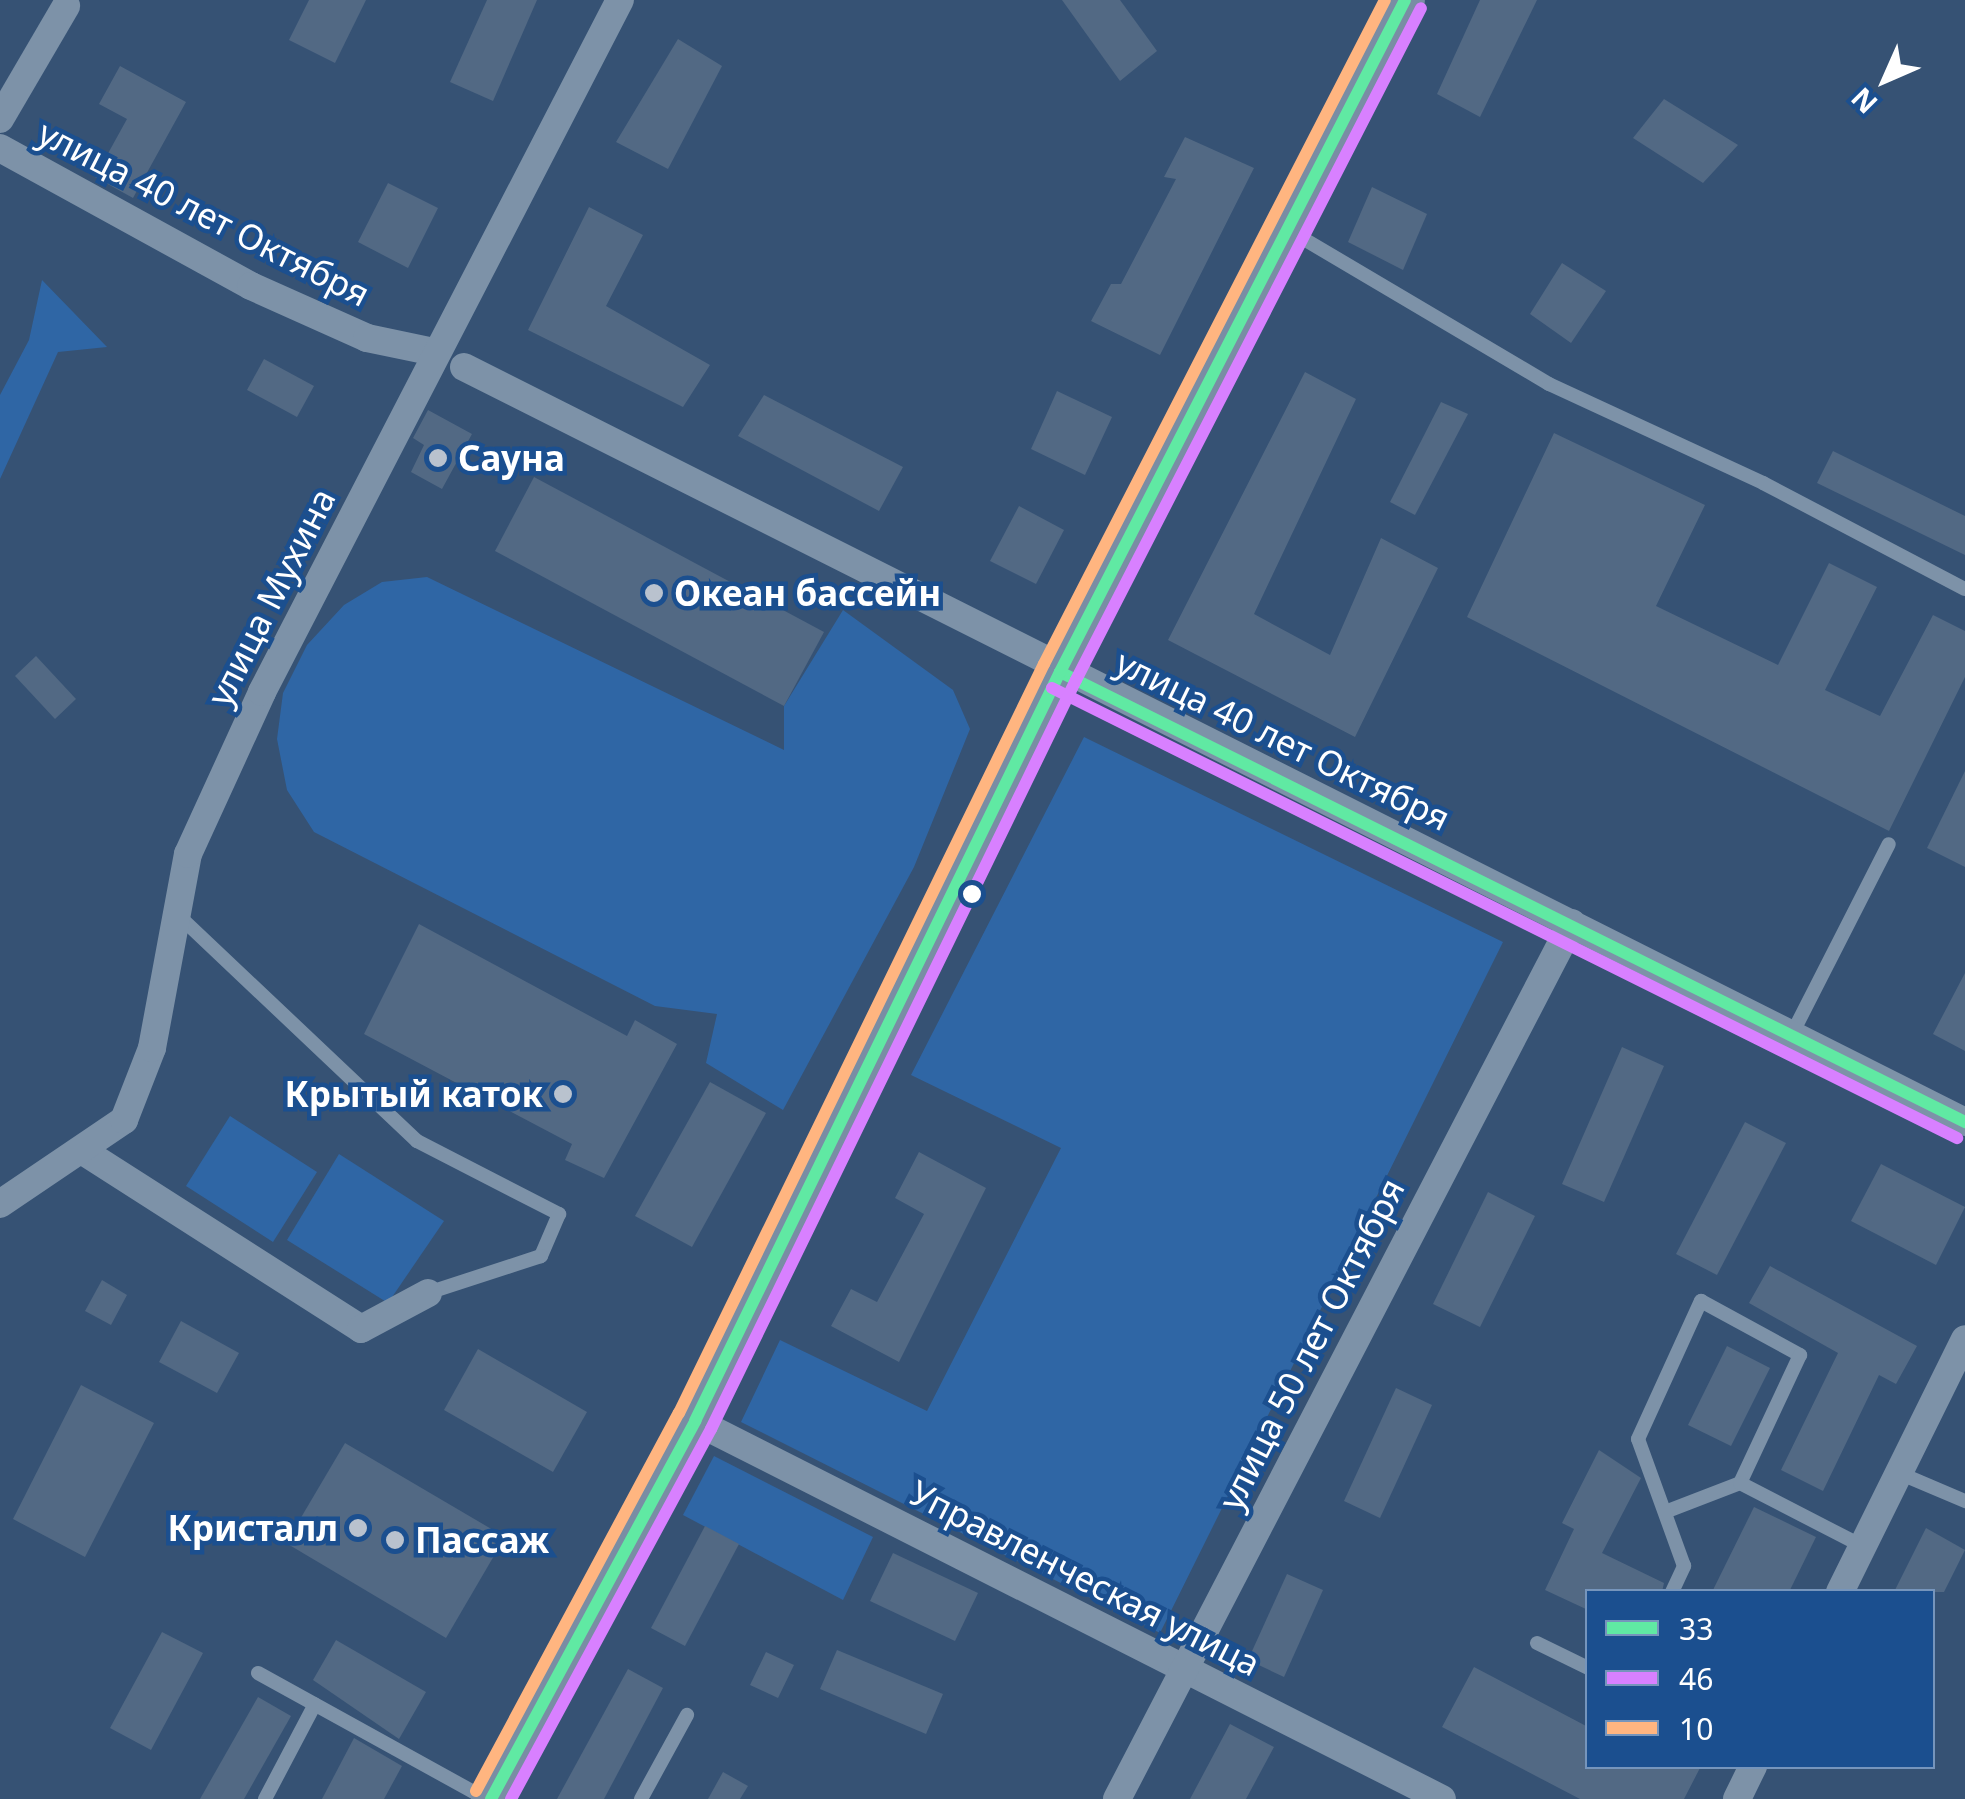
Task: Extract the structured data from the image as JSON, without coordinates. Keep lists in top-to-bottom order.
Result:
{
  "streets": {
    "street": [
      "улица 40 лет Октября",
      "улица Мухина",
      "улица 50 лет Октября",
      "Управленческая улица"
    ]
  },
  "crossings": [
    ["улица 40 лет Октября", "улица Мухина"],
    ["улица 40 лет Октября", "улица 50 лет Октября"],
    ["улица 50 лет Октября", "Управленческая улица"]
  ],
  "places": [
    "Сауна",
    "Океан бассейн",
    "Крытый каток",
    "Кристалл",
    "Пассаж"
  ],
  "lines": ["transit line 33", "transit line 10", "transit line 46"],
  "legend": ["33", "46", "10"],
  "north": "bottom left"
}
